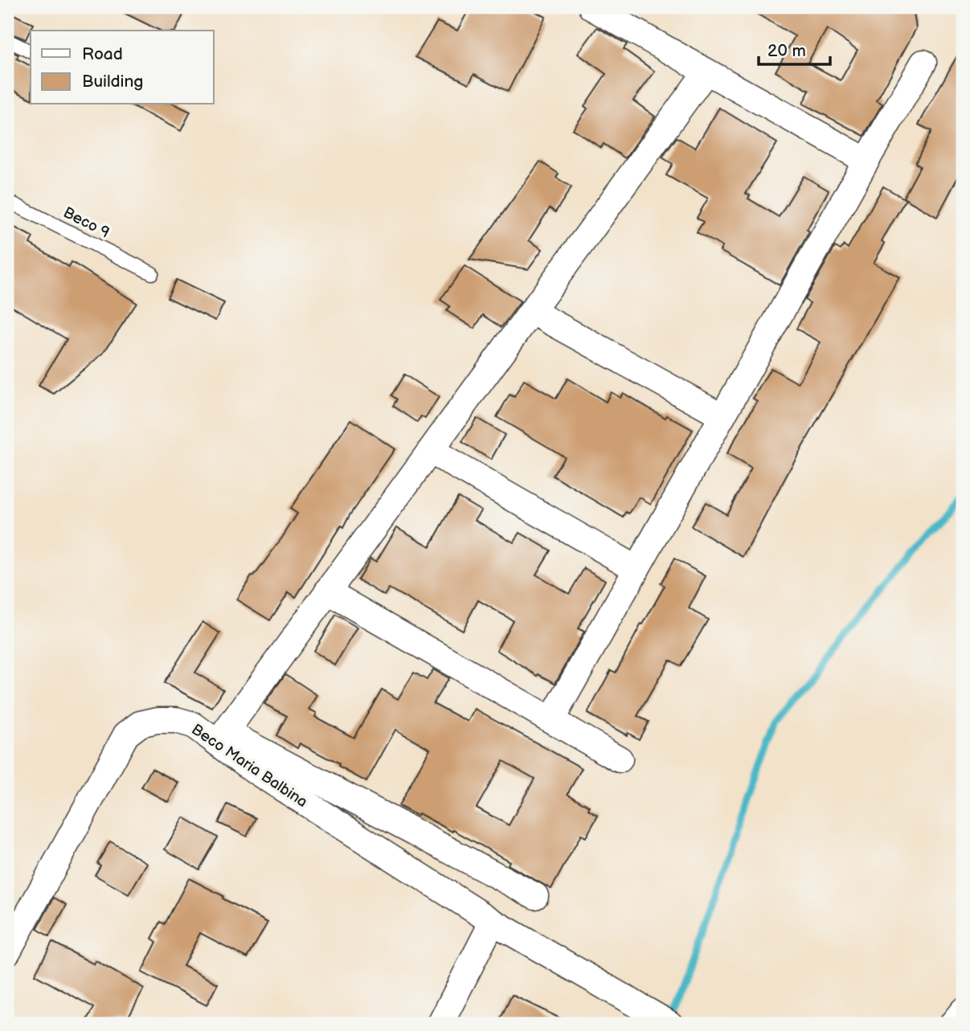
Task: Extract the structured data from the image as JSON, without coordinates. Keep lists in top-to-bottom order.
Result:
{
  "streets": {
    "street": ["Beco Maria Balbina"],
    "lane": ["Beco 9"]
  },
  "legend": ["Road", "Building"],
  "scale_bar": "20 m"
}
